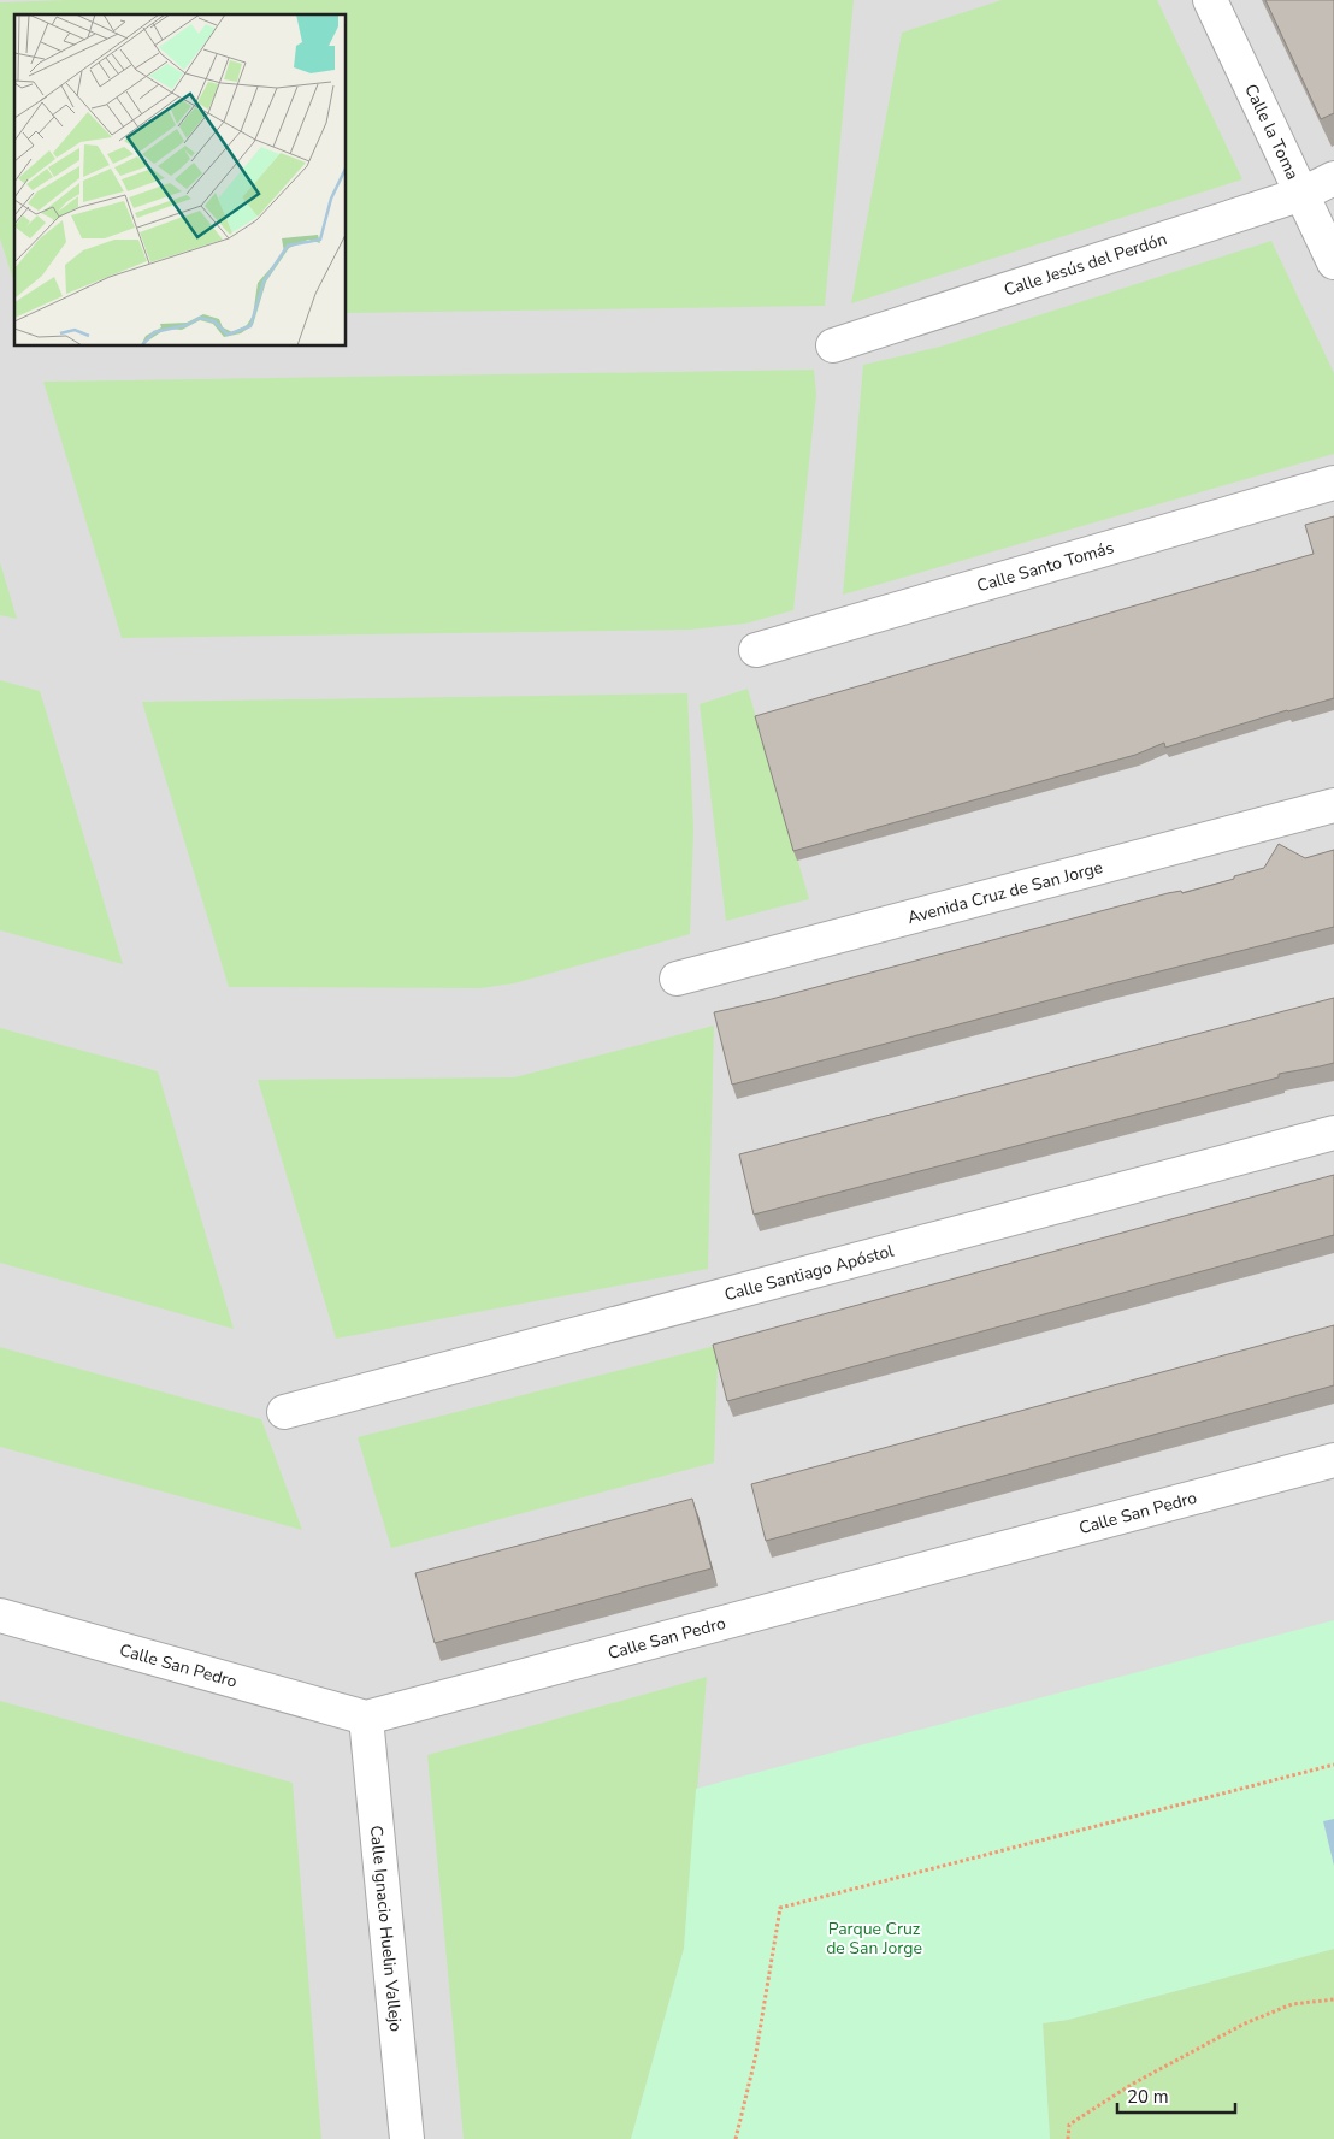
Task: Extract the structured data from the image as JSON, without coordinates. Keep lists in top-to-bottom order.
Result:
{
  "streets": {
    "street": [
      "Calle la Toma",
      "Calle Jesús del Perdón",
      "Calle Santo Tomás",
      "Avenida Cruz de San Jorge",
      "Calle Santiago Apóstol",
      "Calle San Pedro",
      "Calle Ignacio Huelin Vallejo"
    ]
  },
  "crossings": [
    ["Calle la Toma", "Calle Jesús del Perdón"],
    ["Calle San Pedro", "Calle Ignacio Huelin Vallejo"]
  ],
  "parks": ["Parque Cruz de San Jorge"],
  "scale_bar": "20 m"
}
